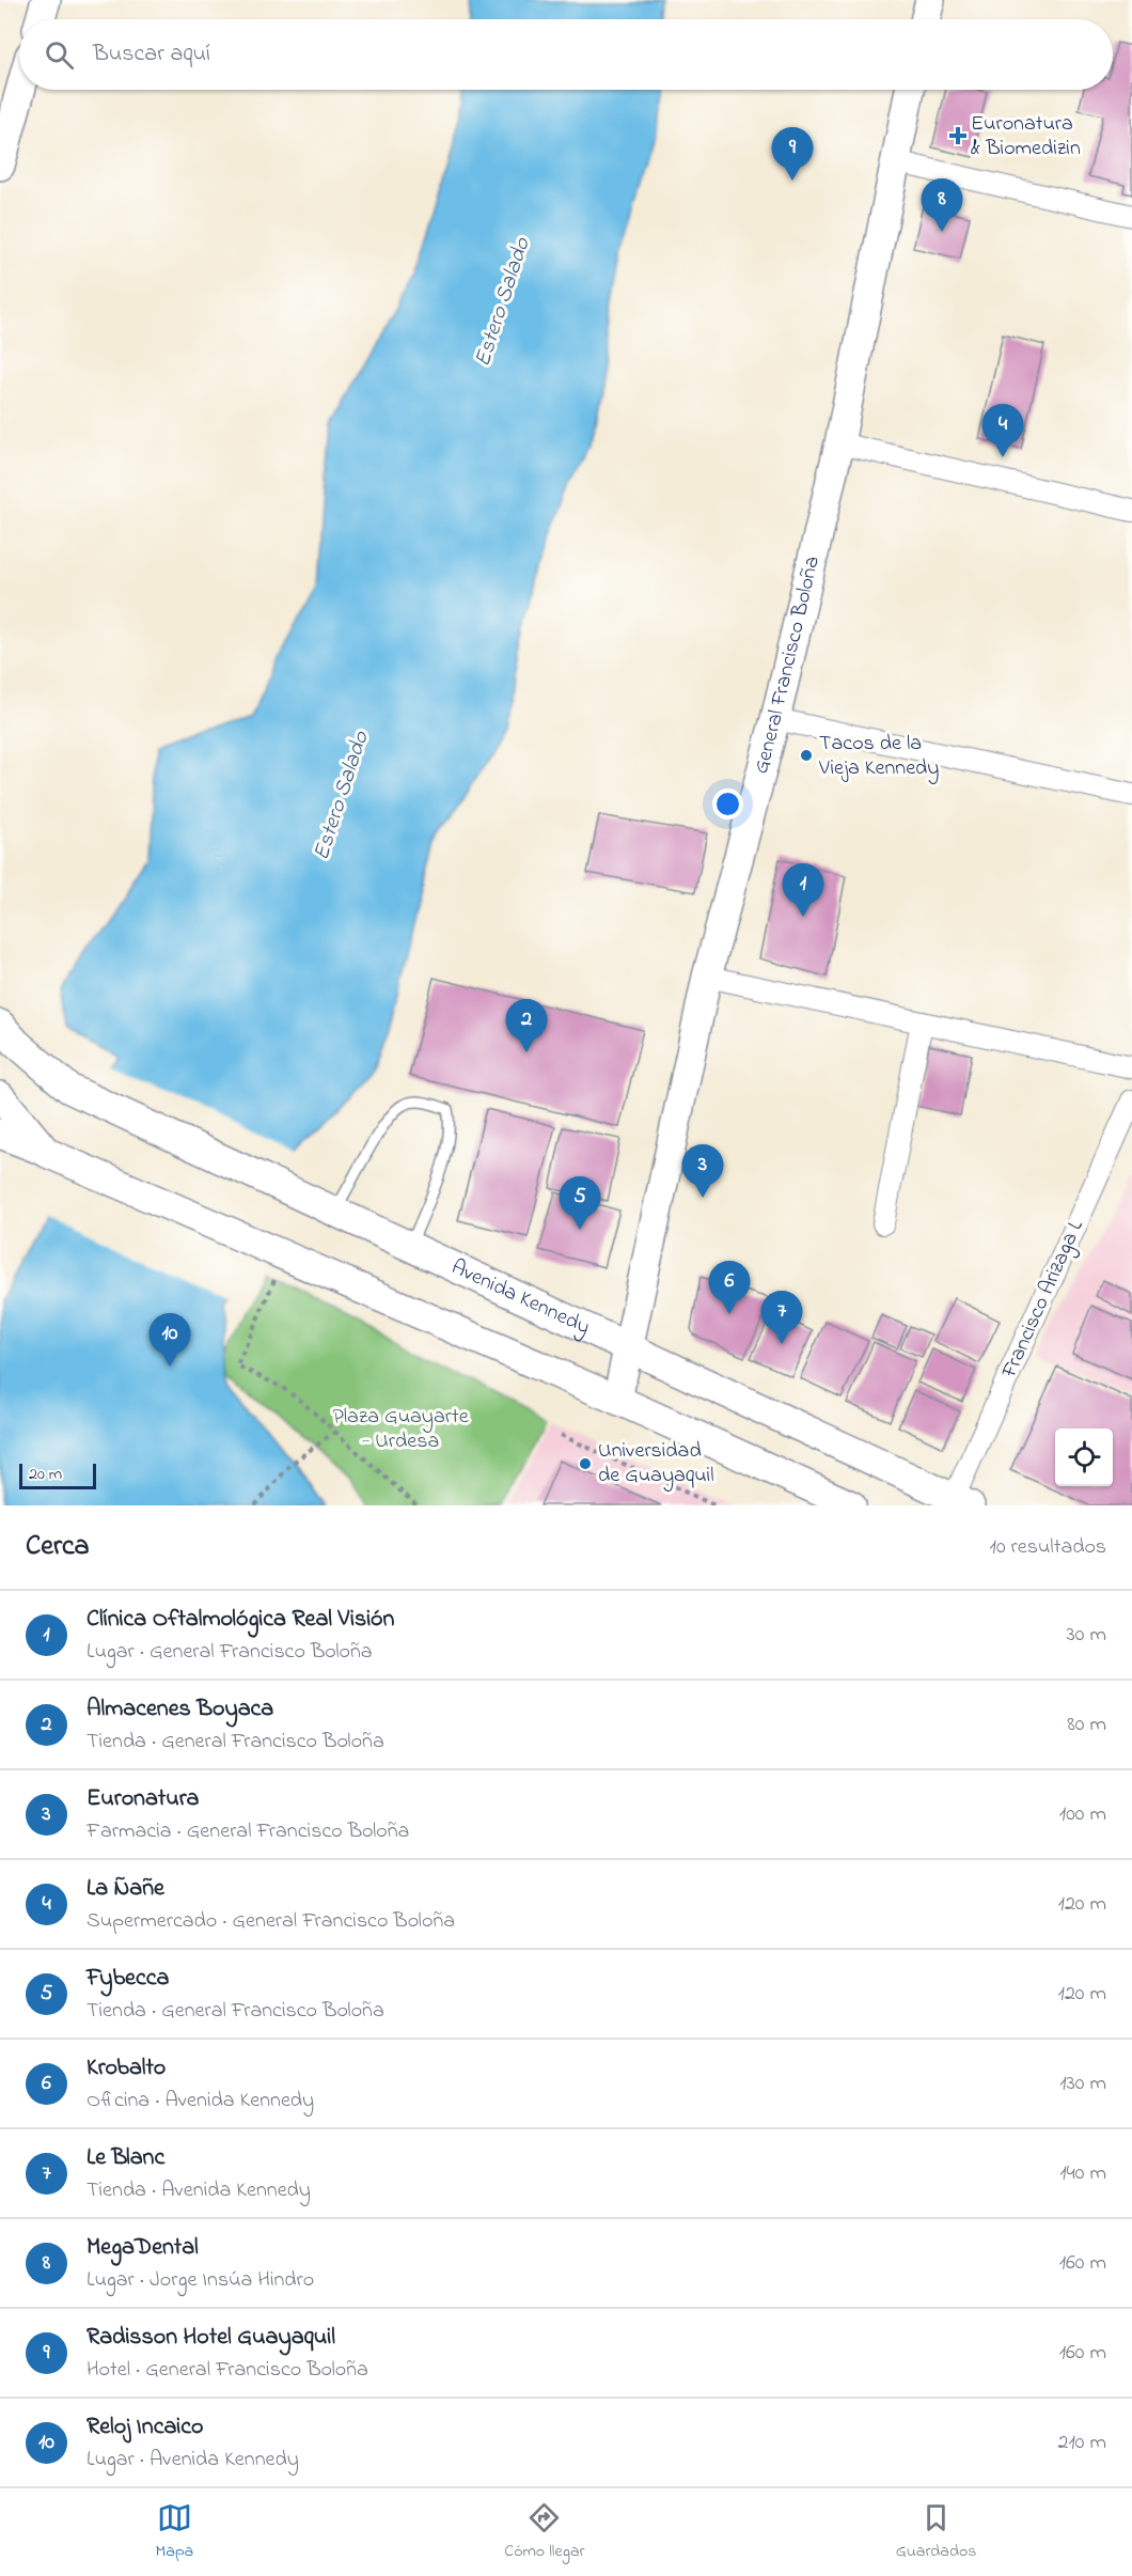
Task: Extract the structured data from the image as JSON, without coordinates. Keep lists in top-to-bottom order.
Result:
{
  "streets": {
    "main road": ["General Francisco Boloña", "Avenida Kennedy"],
    "street": ["Francisco Arizaga L"]
  },
  "crossings": [
    ["General Francisco Boloña", "Avenida Kennedy"],
    ["Avenida Kennedy", "Francisco Arizaga L"]
  ],
  "water": ["Estero Salado"],
  "parks": ["Plaza Guayarte - Urdesa"],
  "places": {
    "health": ["Euronatura & Biomedizin"],
    "other": ["Tacos de la Vieja Kennedy", "Universidad de Guayaquil"]
  },
  "scale_bar": "20 m",
  "page": {
    "search": "Buscar aquí",
    "pins": [
      "9",
      "8",
      "4",
      "1",
      "2",
      "3",
      "5",
      "6",
      "7",
      "10"
    ],
    "scale": "20 m",
    "heading": ["Cerca", "10 resultados"],
    "list": [
      {
        "mark": "1",
        "name": "Clínica Oftalmológica Real Visión",
        "note": "Lugar · General Francisco Boloña",
        "value": "30 m"
      },
      {
        "mark": "2",
        "name": "Almacenes Boyaca",
        "note": "Tienda · General Francisco Boloña",
        "value": "80 m"
      },
      {
        "mark": "3",
        "name": "Euronatura",
        "note": "Farmacia · General Francisco Boloña",
        "value": "100 m"
      },
      {
        "mark": "4",
        "name": "La Ñañe",
        "note": "Supermercado · General Francisco Boloña",
        "value": "120 m"
      },
      {
        "mark": "5",
        "name": "Fybecca",
        "note": "Tienda · General Francisco Boloña",
        "value": "120 m"
      },
      {
        "mark": "6",
        "name": "Krobalto",
        "note": "Oficina · Avenida Kennedy",
        "value": "130 m"
      },
      {
        "mark": "7",
        "name": "Le Blanc",
        "note": "Tienda · Avenida Kennedy",
        "value": "140 m"
      },
      {
        "mark": "8",
        "name": "MegaDental",
        "note": "Lugar · Jorge Insúa Hindro",
        "value": "160 m"
      },
      {
        "mark": "9",
        "name": "Radisson Hotel Guayaquil",
        "note": "Hotel · General Francisco Boloña",
        "value": "160 m"
      },
      {
        "mark": "10",
        "name": "Reloj Incaico",
        "note": "Lugar · Avenida Kennedy",
        "value": "210 m"
      }
    ],
    "nav": ["Mapa", "Cómo llegar", "Guardados"]
  }
}
